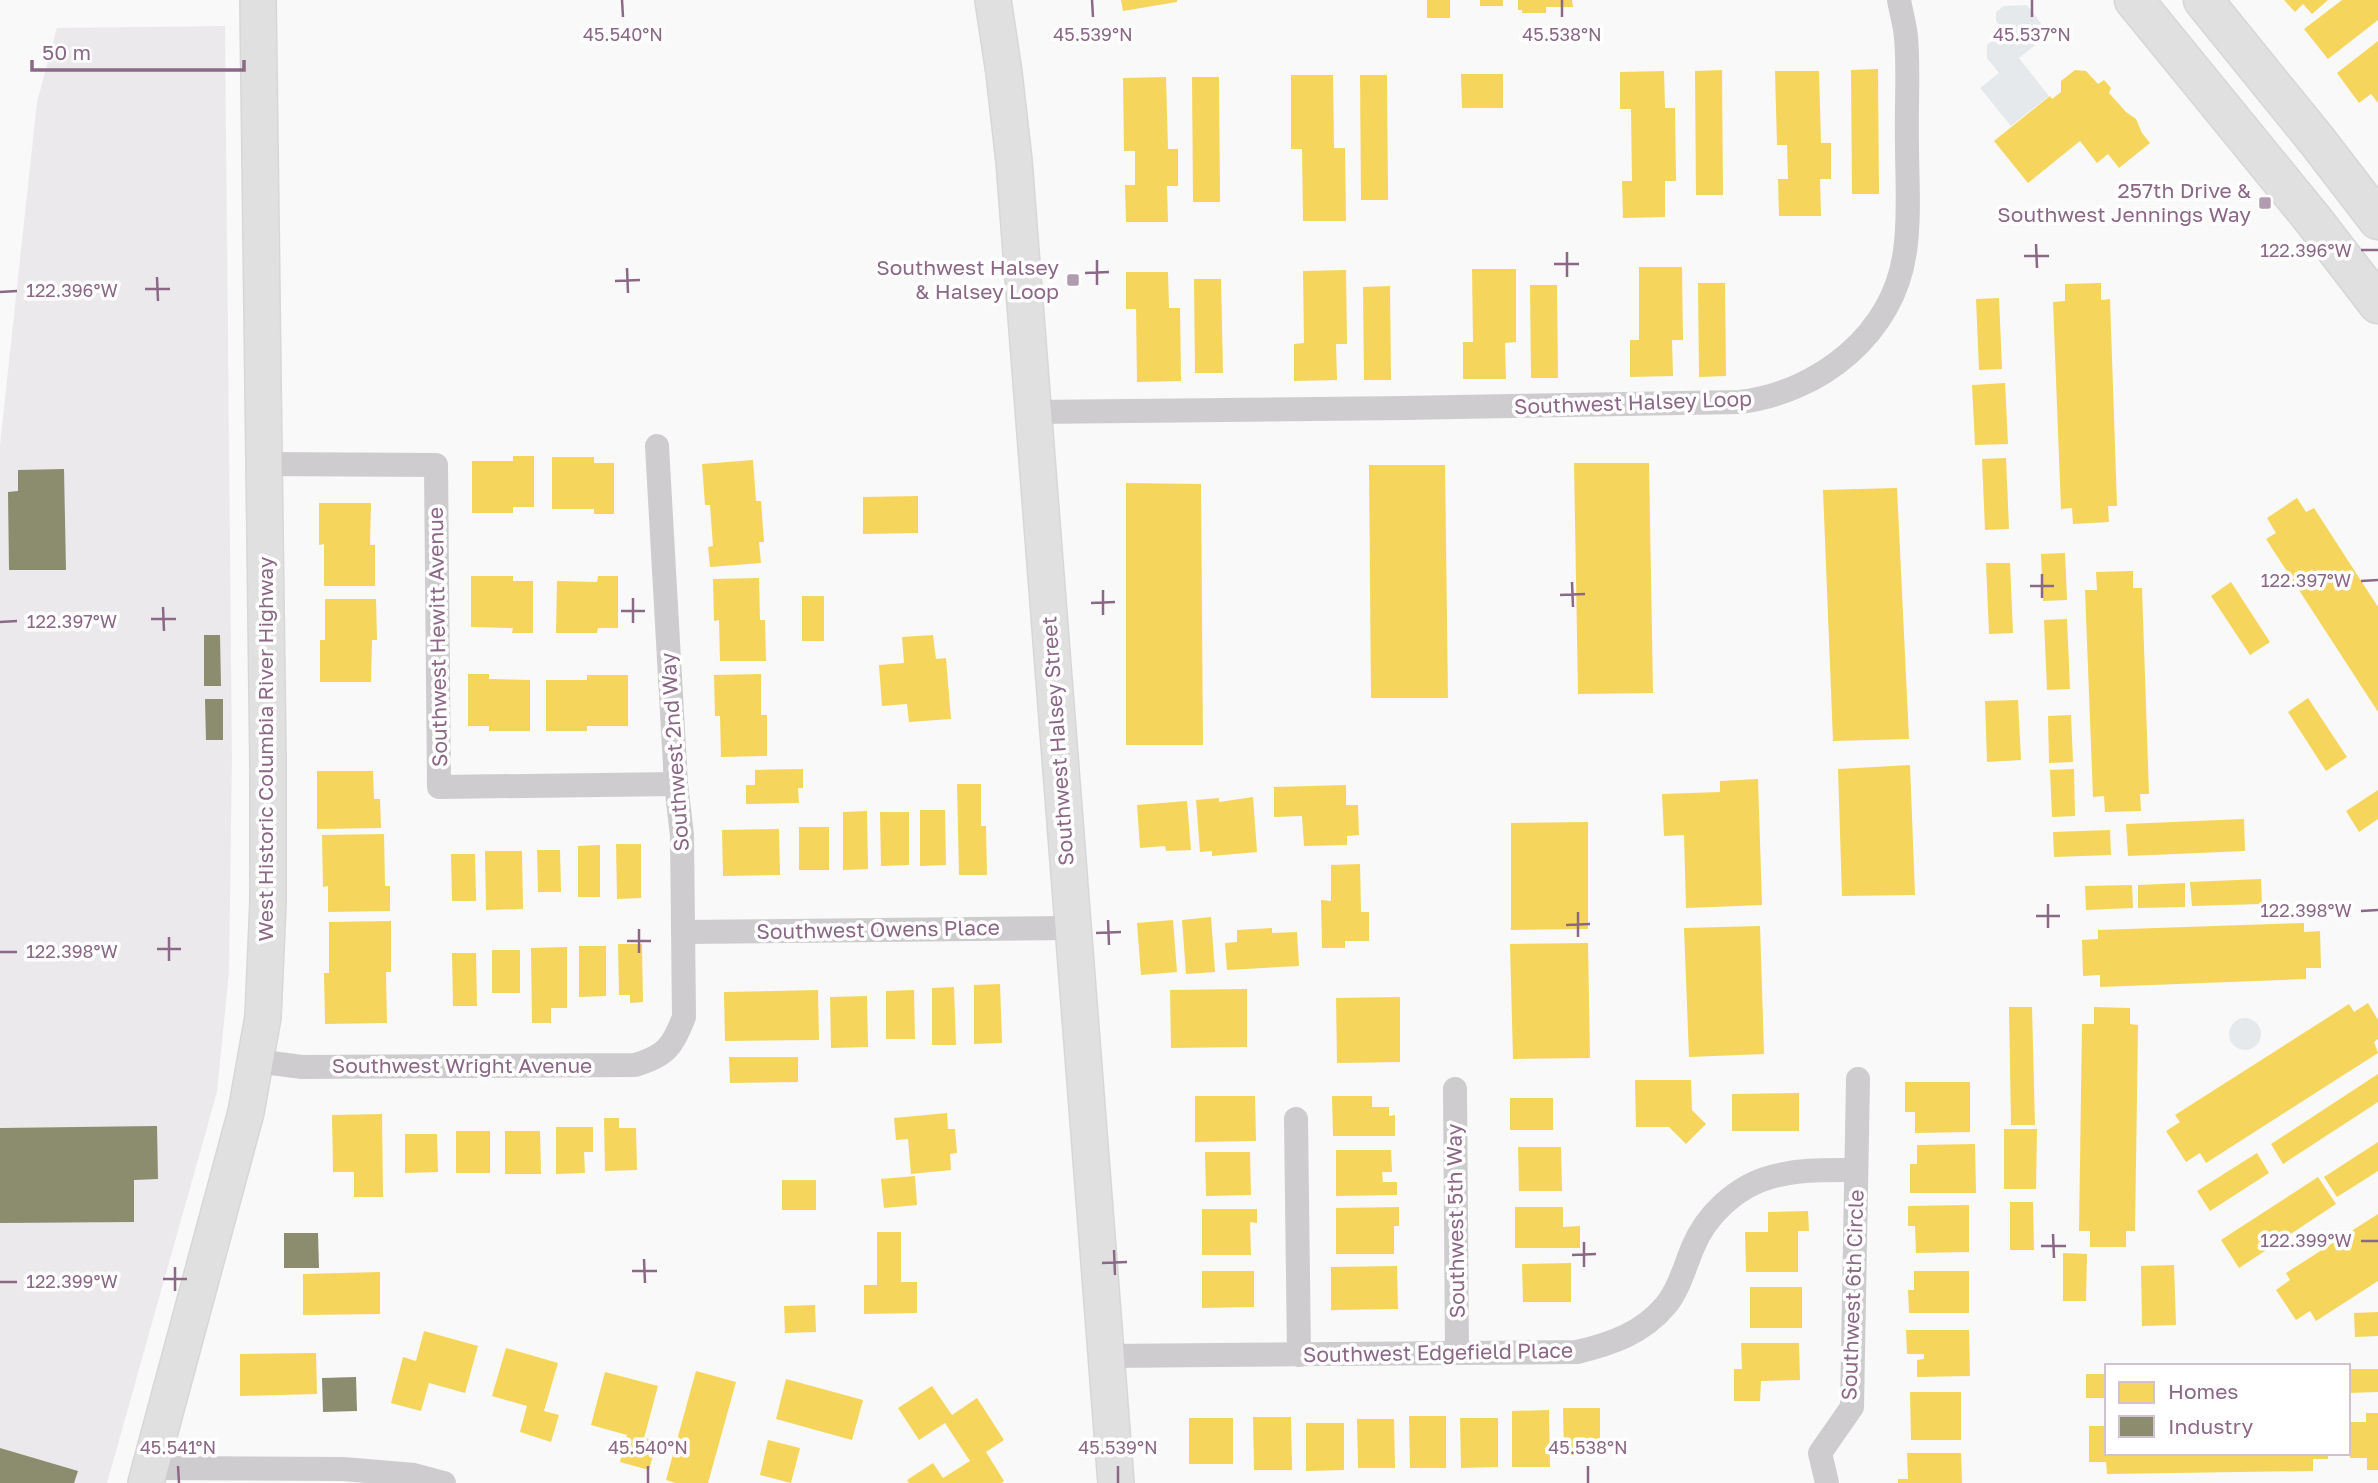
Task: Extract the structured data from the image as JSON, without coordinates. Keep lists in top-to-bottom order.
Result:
{
  "streets": {
    "street": [
      "Southwest Halsey Loop",
      "Southwest Hewitt Avenue",
      "Southwest Halsey Street",
      "West Historic Columbia River Highway",
      "Southwest 2nd Way",
      "Southwest Owens Place",
      "Southwest Wright Avenue",
      "Southwest 5th Way",
      "Southwest 6th Circle",
      "Southwest Edgefield Place"
    ]
  },
  "crossings": [
    ["Southwest Halsey Loop", "Southwest Halsey Street"],
    ["Southwest Hewitt Avenue", "West Historic Columbia River Highway"],
    ["Southwest Hewitt Avenue", "Southwest 2nd Way"],
    ["Southwest Halsey Street", "Southwest Owens Place"],
    ["Southwest Halsey Street", "Southwest Edgefield Place"],
    ["West Historic Columbia River Highway", "Southwest Wright Avenue"],
    ["Southwest 2nd Way", "Southwest Owens Place"],
    ["Southwest 2nd Way", "Southwest Wright Avenue"],
    ["Southwest 5th Way", "Southwest Edgefield Place"],
    ["Southwest 6th Circle", "Southwest Edgefield Place"]
  ],
  "places": {
    "transit": ["257th Drive & Southwest Jennings Way", "Southwest Halsey & Halsey Loop"]
  },
  "legend": ["Homes", "Industry"],
  "scale_bar": "50 m",
  "coordinates": [
    "45.540°N",
    "45.539°N",
    "45.538°N",
    "45.537°N",
    "122.396°W",
    "122.397°W",
    "122.398°W",
    "122.399°W",
    "45.541°N"
  ]
}
